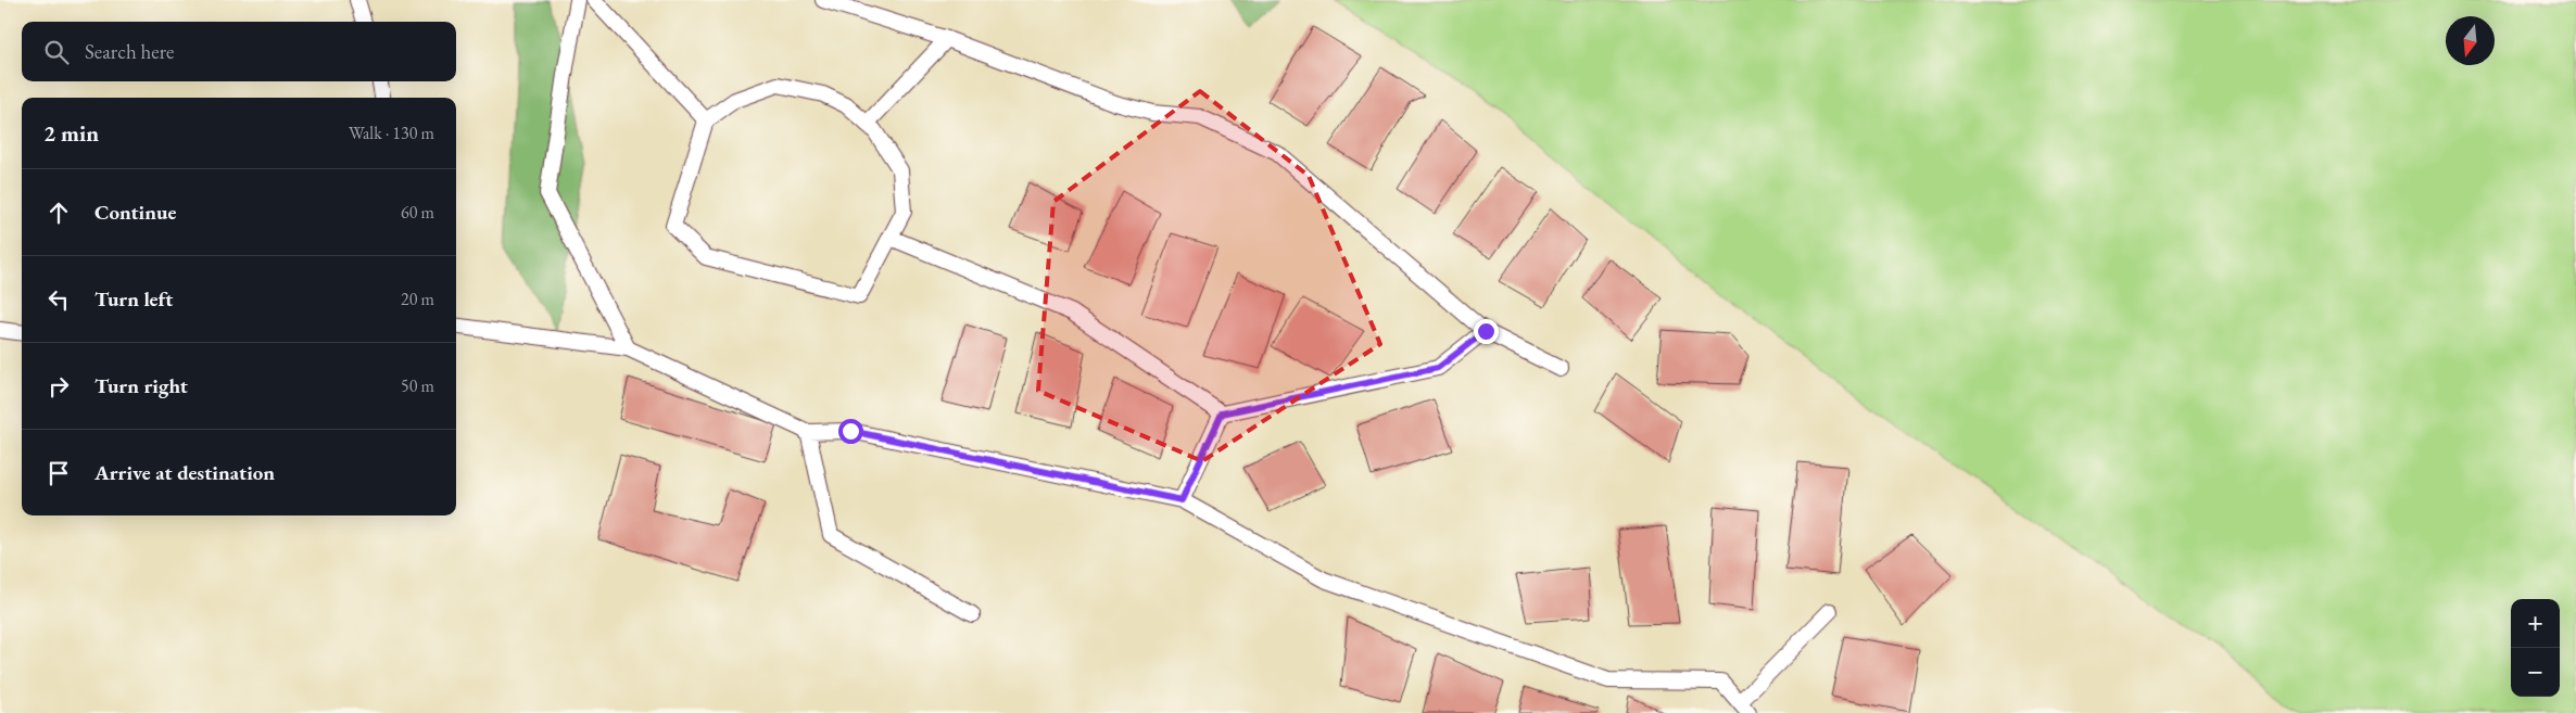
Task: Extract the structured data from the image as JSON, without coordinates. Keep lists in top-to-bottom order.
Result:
{
  "north": "bottom",
  "page": {
    "search": "Search here",
    "heading": ["2 min", "Walk · 130 m"],
    "list": [
      ["Continue", "60 m"],
      ["Turn left", "20 m"],
      ["Turn right", "50 m"],
      "Arrive at destination"
    ],
    "map_buttons": ["+", "−"]
  }
}
